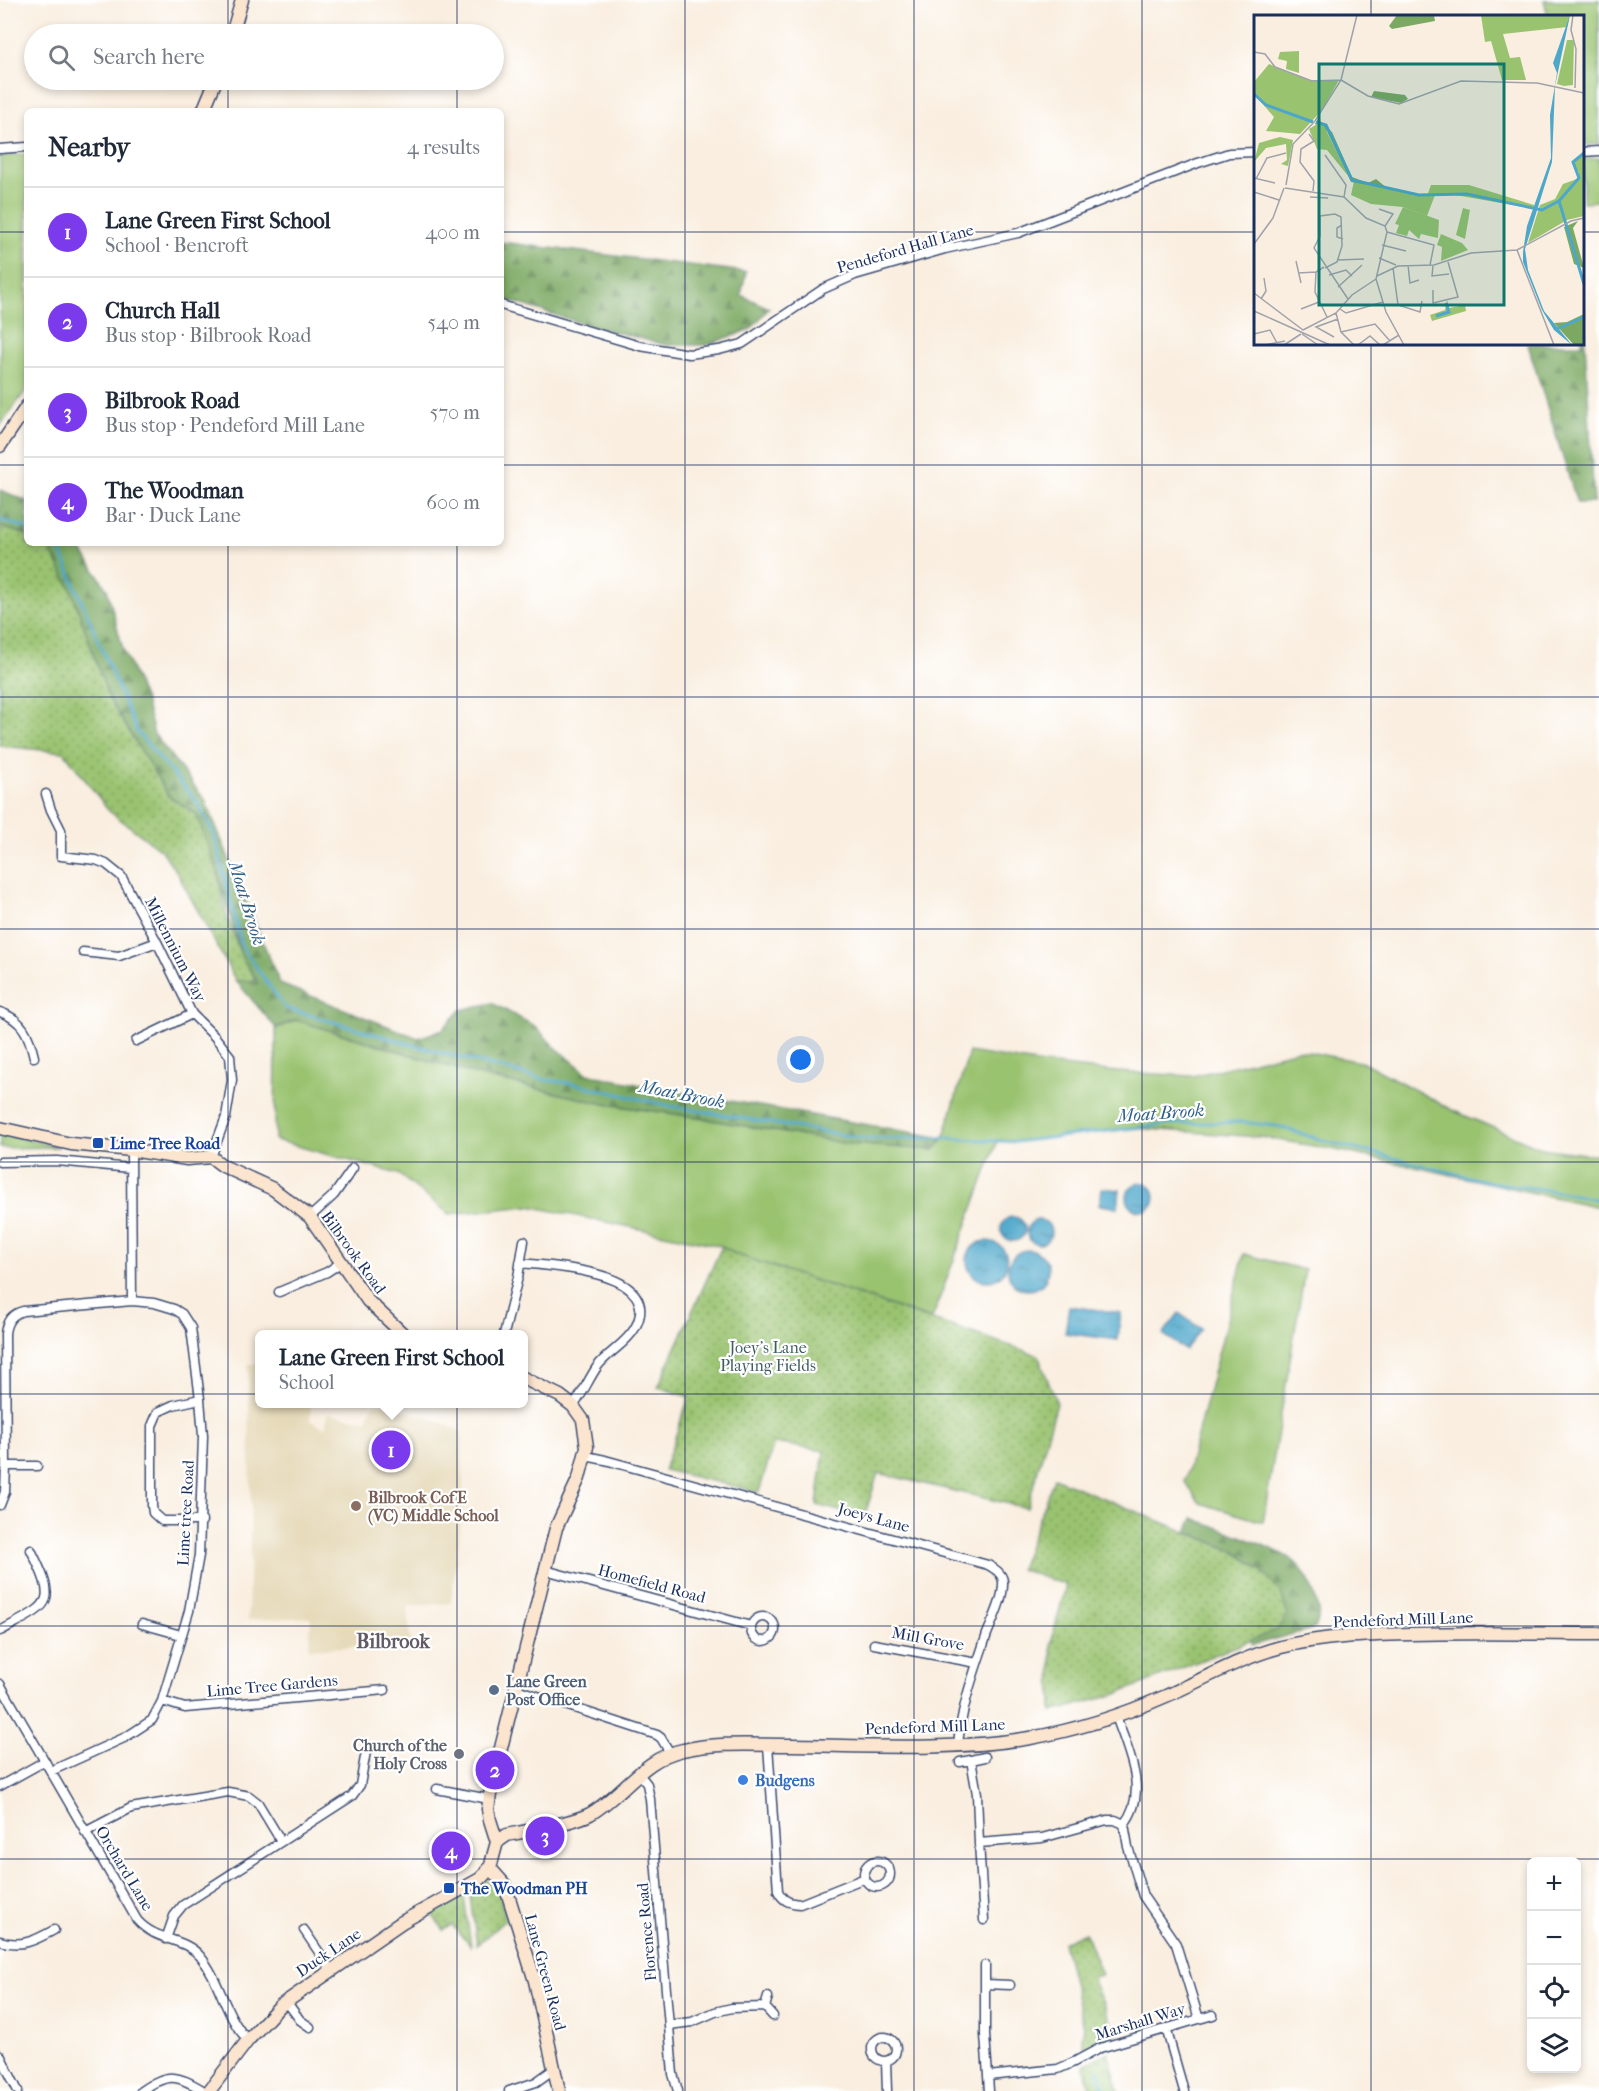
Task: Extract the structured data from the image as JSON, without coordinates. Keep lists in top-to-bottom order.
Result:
{
  "streets": {
    "street": [
      "Pendeford Hall Lane",
      "Millennium Way",
      "Bilbrook Road",
      "Lime tree Road",
      "Joeys Lane",
      "Homefield Road",
      "Pendeford Mill Lane",
      "Mill Grove",
      "Lime Tree Gardens",
      "Orchard Lane",
      "Florence Road",
      "Duck Lane",
      "Lane Green Road",
      "Marshall Way"
    ]
  },
  "crossings": [
    ["Millennium Way", "Bilbrook Road"],
    ["Lime tree Road", "Lime Tree Gardens"],
    ["Lime tree Road", "Orchard Lane"],
    ["Joeys Lane", "Pendeford Mill Lane"],
    ["Joeys Lane", "Mill Grove"],
    ["Pendeford Mill Lane", "Florence Road"],
    ["Orchard Lane", "Duck Lane"],
    ["Duck Lane", "Lane Green Road"]
  ],
  "districts": ["Bilbrook"],
  "water": ["Moat Brook"],
  "parks": ["Joey's Lane Playing Fields"],
  "places": {
    "transit": ["Lime Tree Road", "The Woodman PH"],
    "other": [
      "Bilbrook CofE (VC) Middle School",
      "Lane Green Post Office",
      "Church of the Holy Cross",
      "Budgens"
    ]
  },
  "page": {
    "search": "Search here",
    "heading": ["Nearby", "4 results"],
    "list": [
      {
        "mark": "1",
        "name": "Lane Green First School",
        "note": "School · Bencroft",
        "value": "400 m"
      },
      {
        "mark": "2",
        "name": "Church Hall",
        "note": "Bus stop · Bilbrook Road",
        "value": "540 m"
      },
      {
        "mark": "3",
        "name": "Bilbrook Road",
        "note": "Bus stop · Pendeford Mill Lane",
        "value": "570 m"
      },
      {
        "mark": "4",
        "name": "The Woodman",
        "note": "Bar · Duck Lane",
        "value": "600 m"
      }
    ],
    "popup": ["Lane Green First School", "School"],
    "pins": [
      "1",
      "2",
      "3",
      "4"
    ],
    "map_buttons": ["+", "−"]
  }
}
